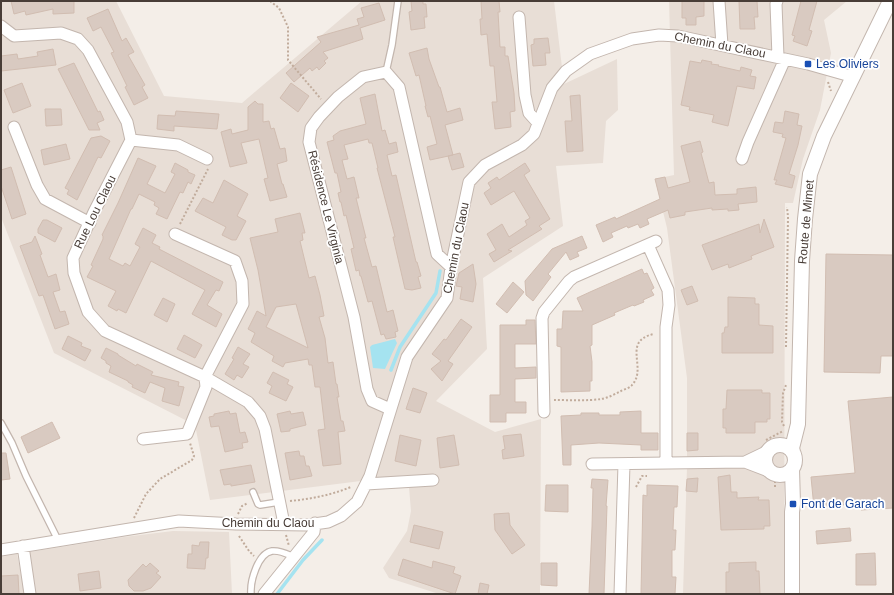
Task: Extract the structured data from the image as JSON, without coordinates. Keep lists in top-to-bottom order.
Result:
{
  "streets": {
    "street": [
      "Chemin du Claou",
      "Résidence Le Virginia",
      "Rue Lou Claou",
      "Route de Mimet"
    ]
  },
  "crossings": [
    ["Chemin du Claou", "Résidence Le Virginia"],
    ["Chemin du Claou", "Rue Lou Claou"],
    ["Chemin du Claou", "Route de Mimet"]
  ],
  "places": {
    "transit": ["Les Oliviers", "Font de Garach"]
  }
}
